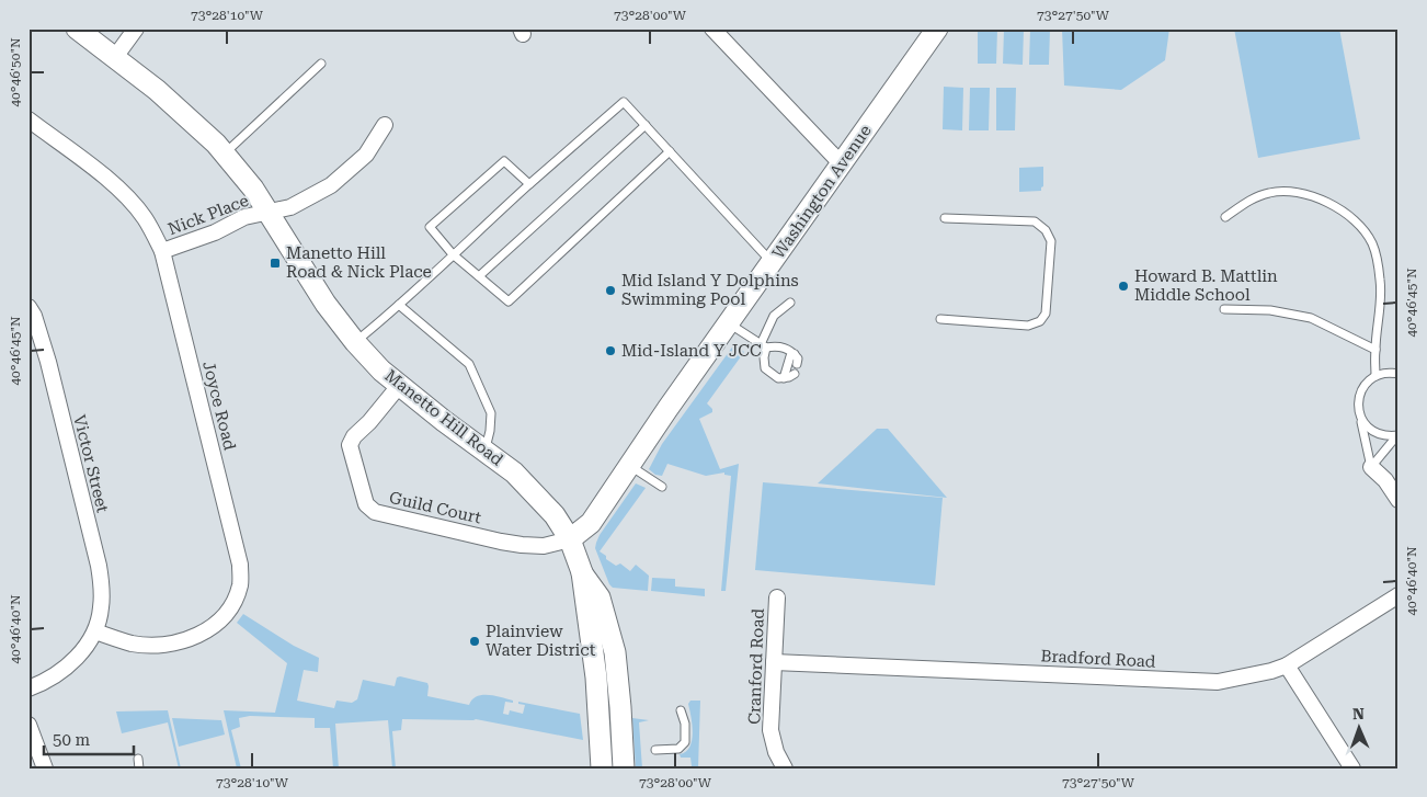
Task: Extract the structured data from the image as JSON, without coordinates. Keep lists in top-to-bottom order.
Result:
{
  "streets": {
    "main road": ["Washington Avenue", "Manetto Hill Road"],
    "street": [
      "Nick Place",
      "Joyce Road",
      "Victor Street",
      "Guild Court",
      "Bradford Road",
      "Cranford Road"
    ]
  },
  "crossings": [
    ["Washington Avenue", "Manetto Hill Road"],
    ["Washington Avenue", "Guild Court"],
    ["Nick Place", "Joyce Road"],
    ["Nick Place", "Manetto Hill Road"],
    ["Joyce Road", "Victor Street"],
    ["Manetto Hill Road", "Guild Court"],
    ["Bradford Road", "Cranford Road"]
  ],
  "places": {
    "transit": ["Manetto Hill Road & Nick Place"],
    "other": [
      "Howard B. Mattlin Middle School",
      "Mid Island Y Dolphins Swimming Pool",
      "Mid-Island Y JCC",
      "Plainview Water District"
    ]
  },
  "scale_bar": "50 m",
  "north": "top",
  "coordinates": [
    "73°28'10\"W",
    "73°28'00\"W",
    "73°27'50\"W",
    "40°46'50\"N",
    "40°46'45\"N",
    "40°46'40\"N"
  ]
}
